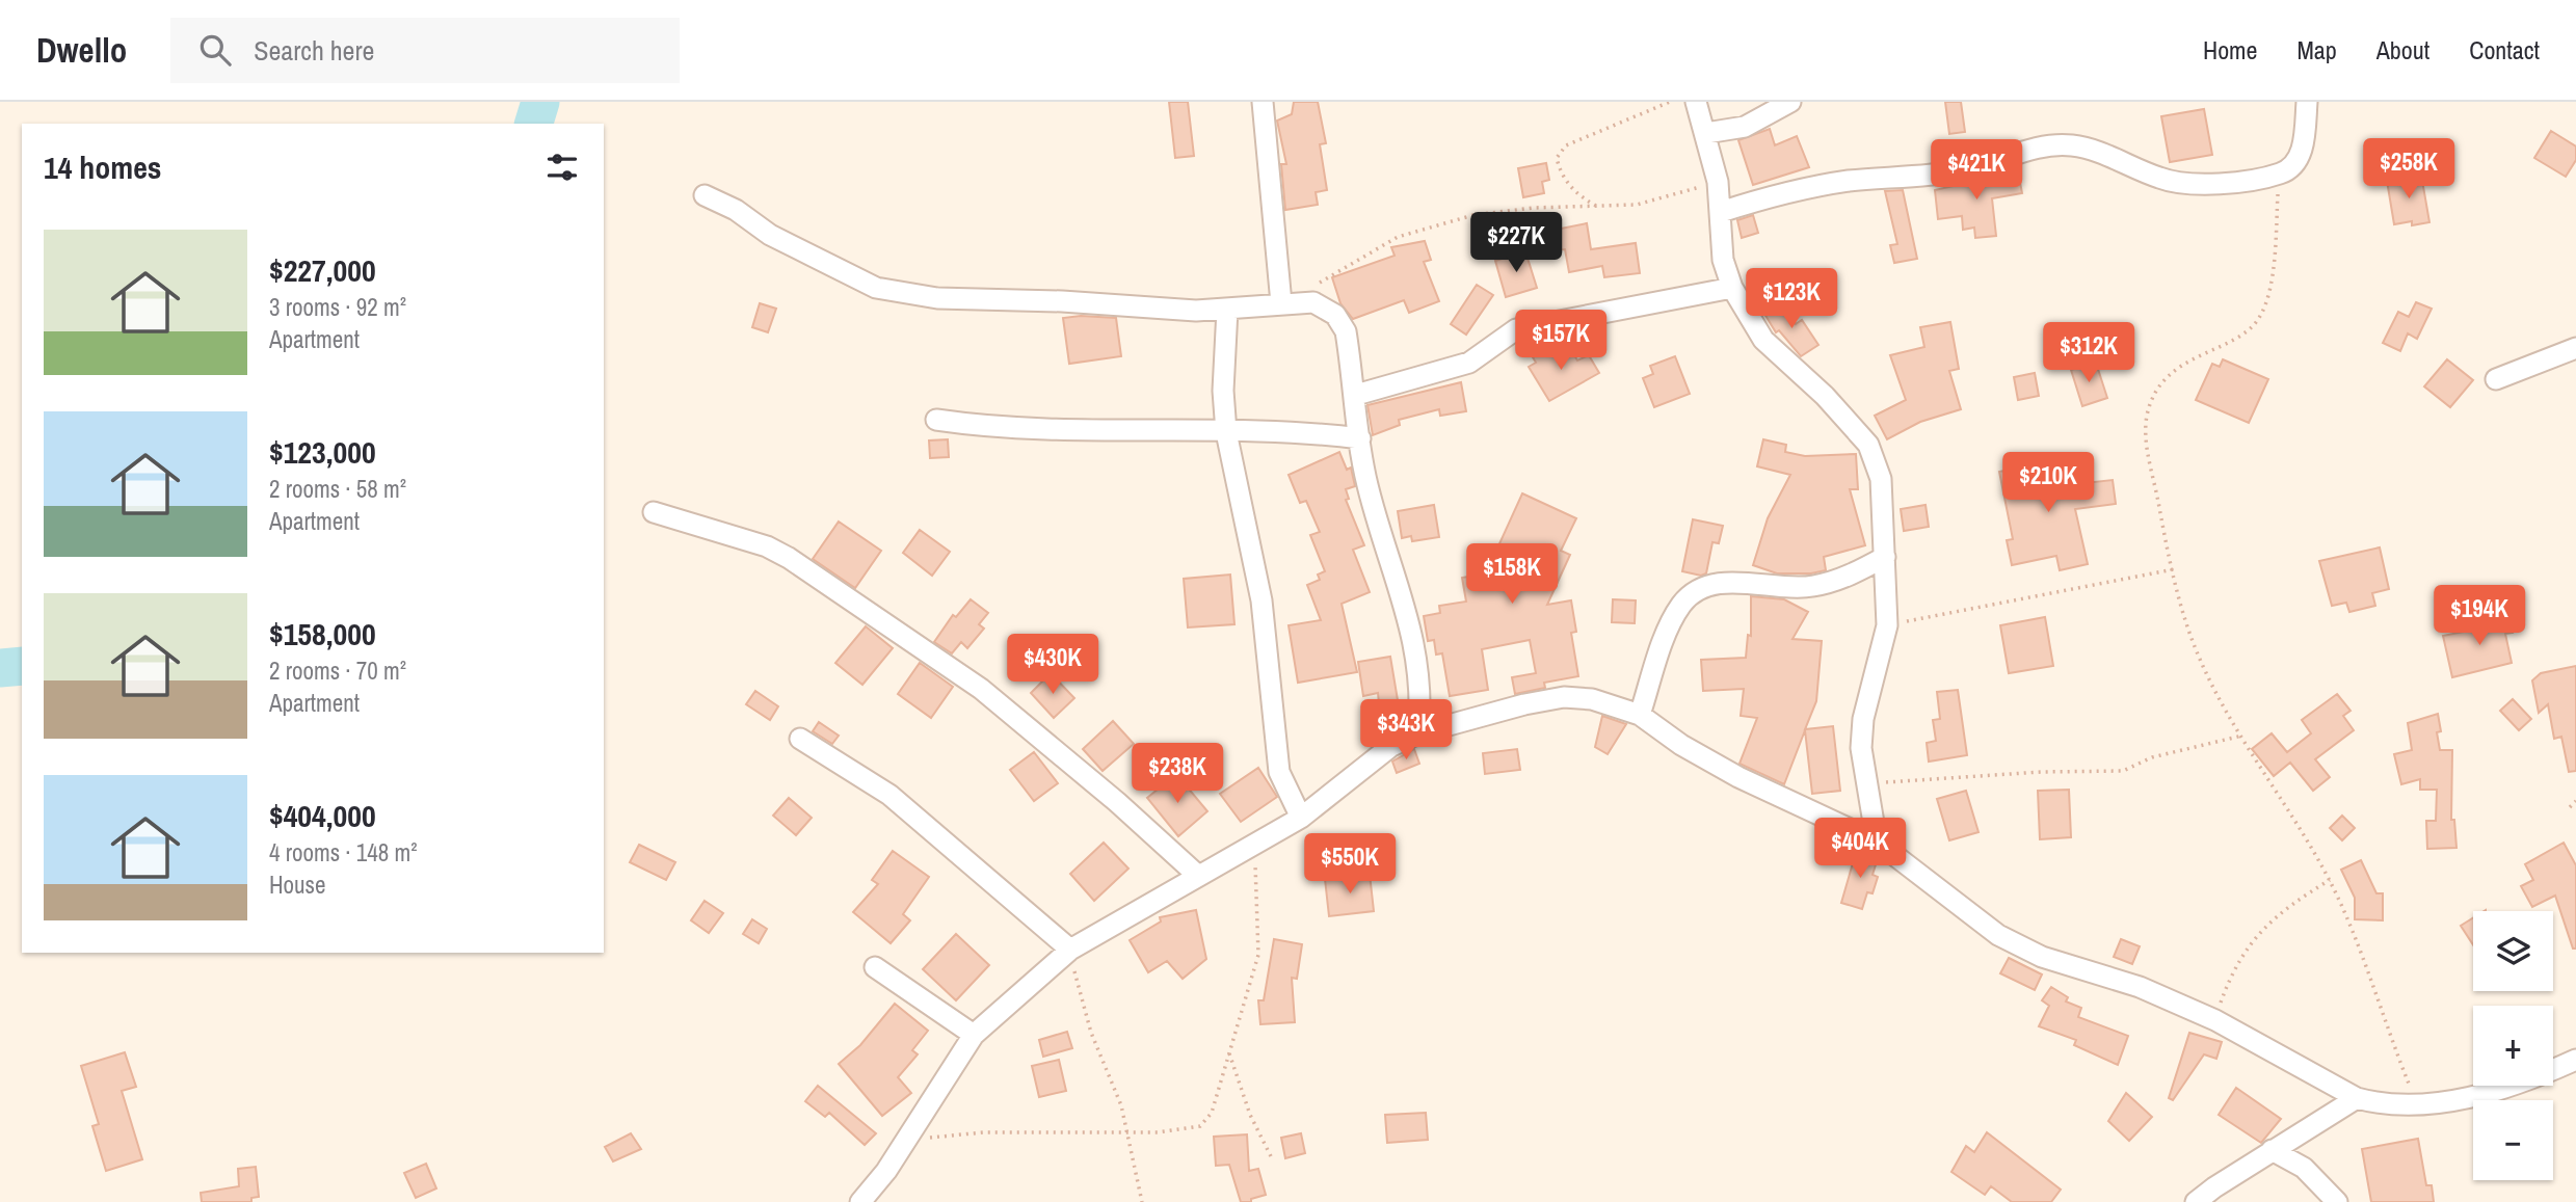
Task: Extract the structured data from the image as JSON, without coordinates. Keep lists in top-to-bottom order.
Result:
{
  "page": {
    "header": "Dwello",
    "search": "Search here",
    "nav": [
      "Home",
      "Map",
      "About",
      "Contact"
    ],
    "heading": "14 homes",
    "price": [
      "$258K",
      "$421K",
      "$227K",
      "$123K",
      "$157K",
      "$312K",
      "$210K",
      "$158K",
      "$194K",
      "$430K",
      "$343K",
      "$238K",
      "$404K",
      "$550K"
    ],
    "list": [
      {
        "name": "$227,000",
        "note": "3 rooms · 92 m² · Apartment"
      },
      {
        "name": "$123,000",
        "note": "2 rooms · 58 m² · Apartment"
      },
      {
        "name": "$158,000",
        "note": "2 rooms · 70 m² · Apartment"
      },
      {
        "name": "$404,000",
        "note": "4 rooms · 148 m² · House"
      }
    ],
    "map_buttons": ["+", "−"]
  }
}
